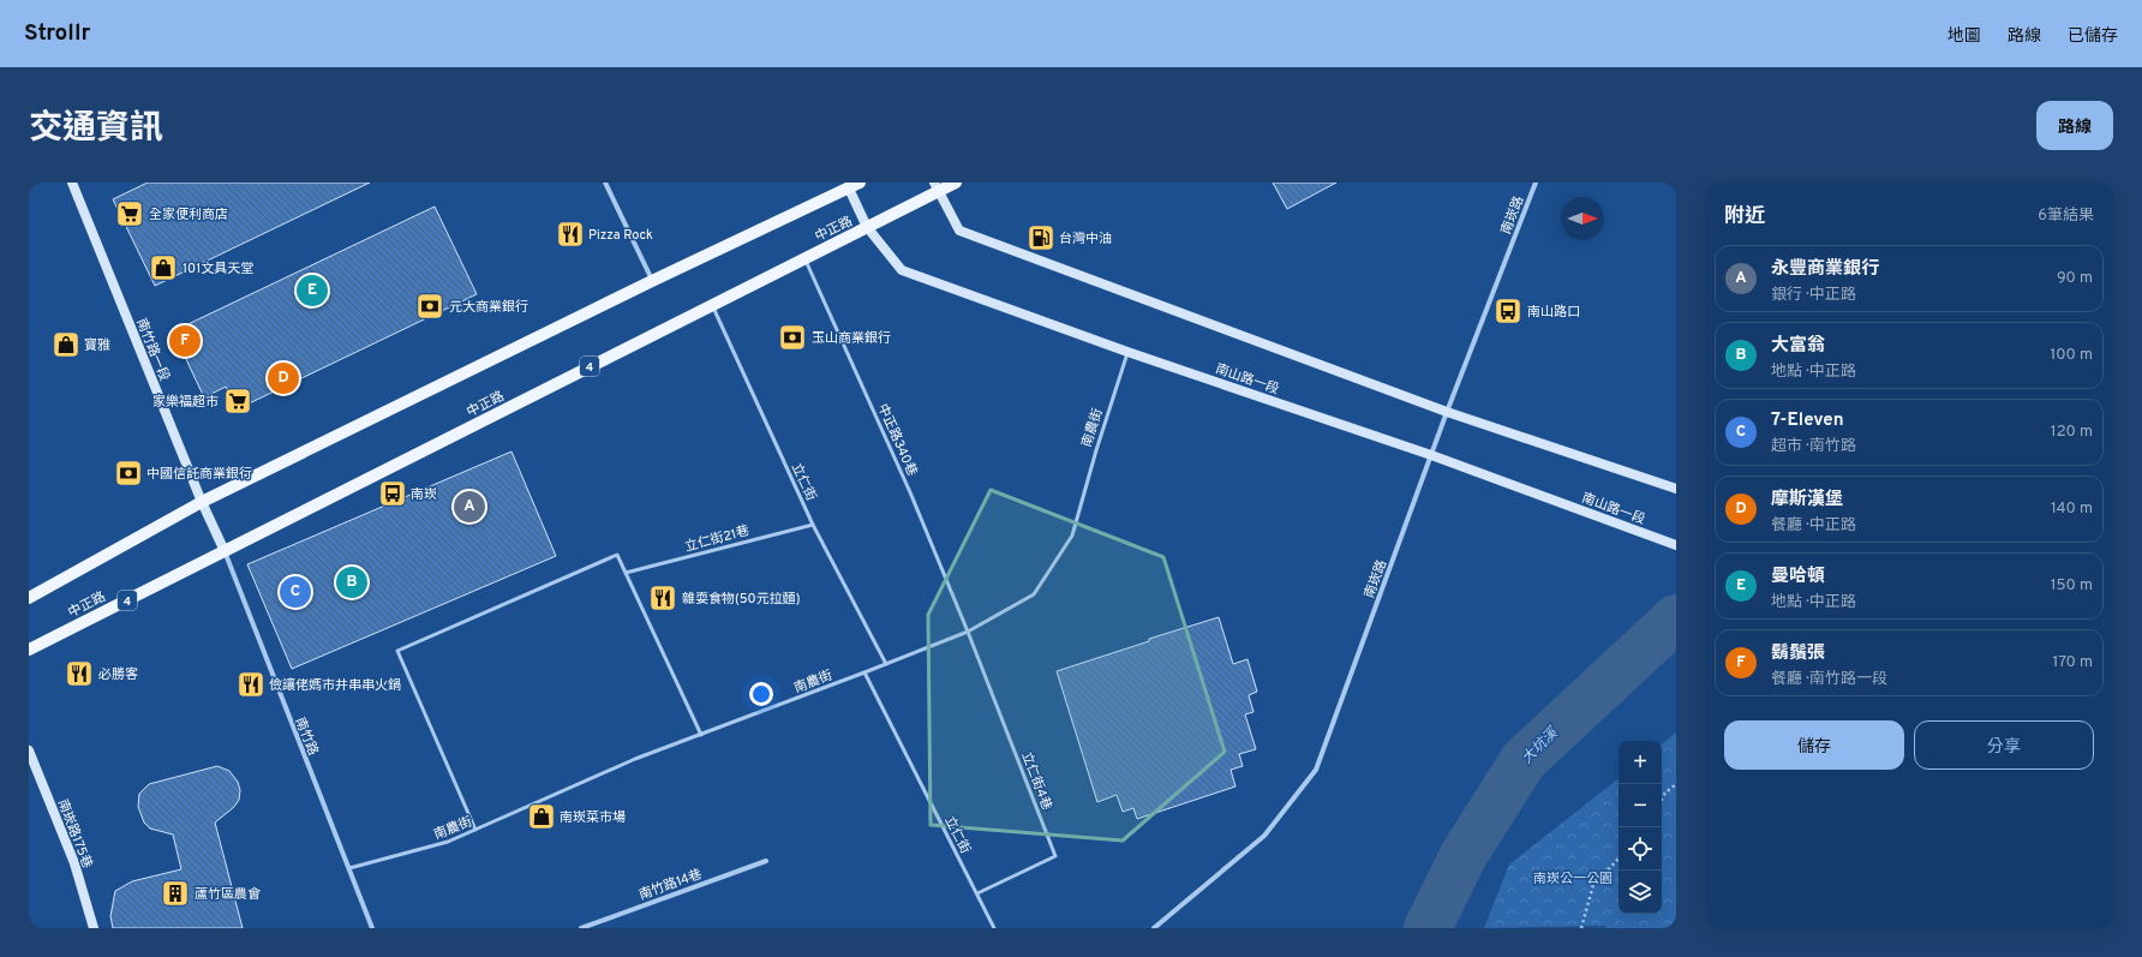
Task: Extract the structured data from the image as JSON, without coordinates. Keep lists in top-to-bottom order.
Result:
{
  "streets": {
    "main road": ["中正路", "4"],
    "street": [
      "南崁路",
      "南竹路一段",
      "南山路一段",
      "南竹路",
      "南崁路175巷",
      "南竹路14巷"
    ],
    "lane": [
      "南農街",
      "中正路340巷",
      "立仁街",
      "立仁街21巷",
      "立仁街4巷"
    ]
  },
  "crossings": [
    ["南崁路", "南山路一段"],
    ["中正路", "南竹路一段"],
    ["中正路", "南山路一段"],
    ["中正路", "中正路340巷"],
    ["中正路", "立仁街"],
    ["中正路", "南竹路"],
    ["南竹路一段", "南竹路"],
    ["南山路一段", "南農街"],
    ["南農街", "中正路340巷"],
    ["南農街", "立仁街"],
    ["南農街", "南竹路"],
    ["南農街", "立仁街4巷"],
    ["中正路340巷", "立仁街4巷"],
    ["立仁街", "立仁街21巷"],
    ["立仁街", "立仁街4巷"]
  ],
  "water": ["大坑溪"],
  "parks": ["南崁公一公園"],
  "places": {
    "supermarket": ["全家便利商店", "家樂福超市"],
    "restaurant": [
      "Pizza Rock",
      "雜耍食物(50元拉麵)",
      "必勝客",
      "儉讓佬媽市井串串火鍋"
    ],
    "fuel station": ["台灣中油"],
    "shop": ["101文具天堂", "寶雅", "南崁菜市場"],
    "bank": ["元大商業銀行", "玉山商業銀行", "中國信託商業銀行"],
    "bus stop": ["南山路口", "南崁"],
    "building": ["蘆竹區農會"]
  },
  "north": "right",
  "page": {
    "header": "Strollr",
    "nav": ["地圖", "路線", "已儲存"],
    "title": "交通資訊",
    "buttons": [
      "路線",
      ["儲存", "分享"]
    ],
    "heading": ["附近", "6筆結果"],
    "list": [
      {
        "mark": "A",
        "name": "永豐商業銀行",
        "note": "銀行 · 中正路",
        "value": "90 m"
      },
      {
        "mark": "B",
        "name": "大富翁",
        "note": "地點 · 中正路",
        "value": "100 m"
      },
      {
        "mark": "C",
        "name": "7-Eleven",
        "note": "超市 · 南竹路",
        "value": "120 m"
      },
      {
        "mark": "D",
        "name": "摩斯漢堡",
        "note": "餐廳 · 中正路",
        "value": "140 m"
      },
      {
        "mark": "E",
        "name": "曼哈頓",
        "note": "地點 · 中正路",
        "value": "150 m"
      },
      {
        "mark": "F",
        "name": "鬍鬚張",
        "note": "餐廳 · 南竹路一段",
        "value": "170 m"
      }
    ],
    "pins": [
      "E",
      "F",
      "D",
      "A",
      "B",
      "C"
    ],
    "map_buttons": ["+", "−"]
  }
}
